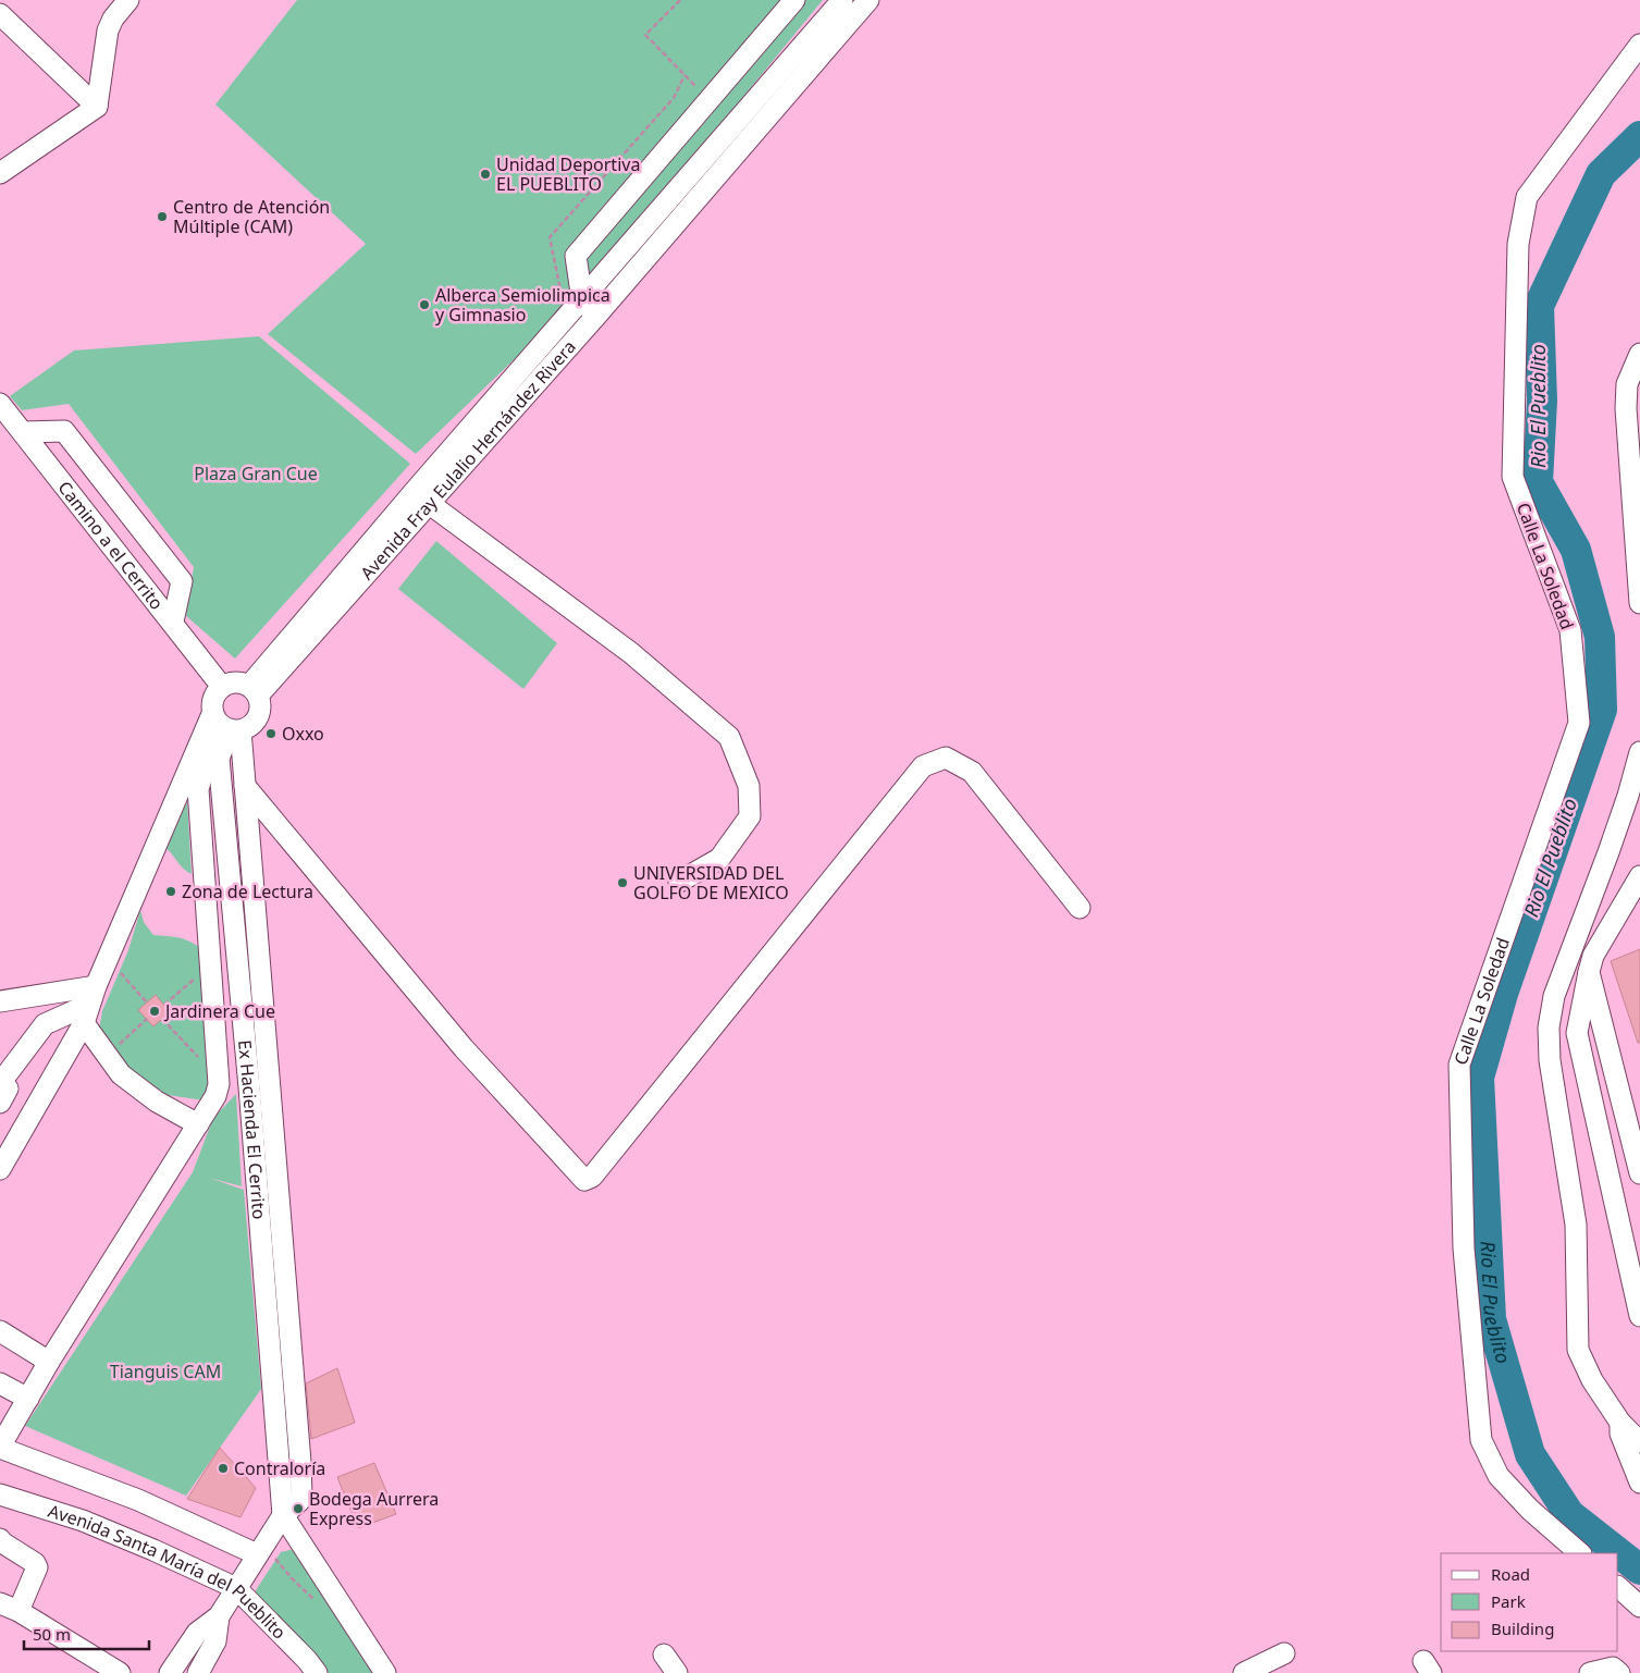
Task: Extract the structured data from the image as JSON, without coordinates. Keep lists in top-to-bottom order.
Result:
{
  "streets": {
    "street": [
      "Avenida Fray Eulalio Hernández Rivera",
      "Camino a el Cerrito",
      "Calle La Soledad",
      "Ex Hacienda El Cerrito",
      "Avenida Santa María del Pueblito"
    ]
  },
  "crossings": [
    ["Avenida Fray Eulalio Hernández Rivera", "Camino a el Cerrito"],
    ["Avenida Fray Eulalio Hernández Rivera", "Ex Hacienda El Cerrito"],
    ["Camino a el Cerrito", "Ex Hacienda El Cerrito"]
  ],
  "water": ["Rio El Pueblito"],
  "parks": ["Plaza Gran Cue", "Tianguis CAM"],
  "places": [
    "Unidad Deportiva EL PUEBLITO",
    "Centro de Atención Múltiple (CAM)",
    "Alberca Semiolimpica y Gimnasio",
    "Oxxo",
    "UNIVERSIDAD DEL GOLFO DE MEXICO",
    "Zona de Lectura",
    "Jardinera Cue",
    "Contraloría",
    "Bodega Aurrera Express"
  ],
  "legend": ["Road", "Park", "Building"],
  "scale_bar": "50 m"
}
